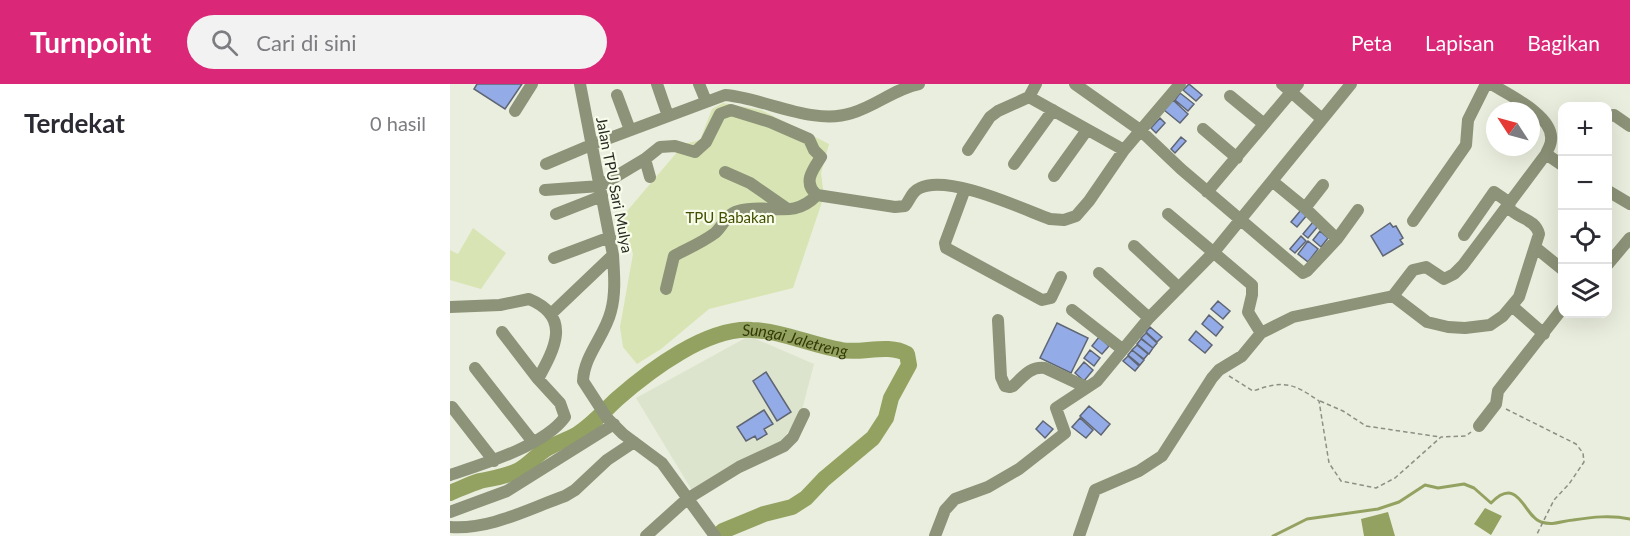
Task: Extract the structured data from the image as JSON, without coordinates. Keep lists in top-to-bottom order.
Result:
{
  "streets": {
    "street": ["Jalan TPU Sari Mulya"]
  },
  "water": ["Sungai Jaletreng"],
  "parks": ["TPU Babakan"],
  "north": "top left",
  "page": {
    "header": "Turnpoint",
    "search": "Cari di sini",
    "nav": ["Peta", "Lapisan", "Bagikan"],
    "heading": ["Terdekat", "0 hasil"],
    "map_buttons": ["+", "−"]
  }
}
